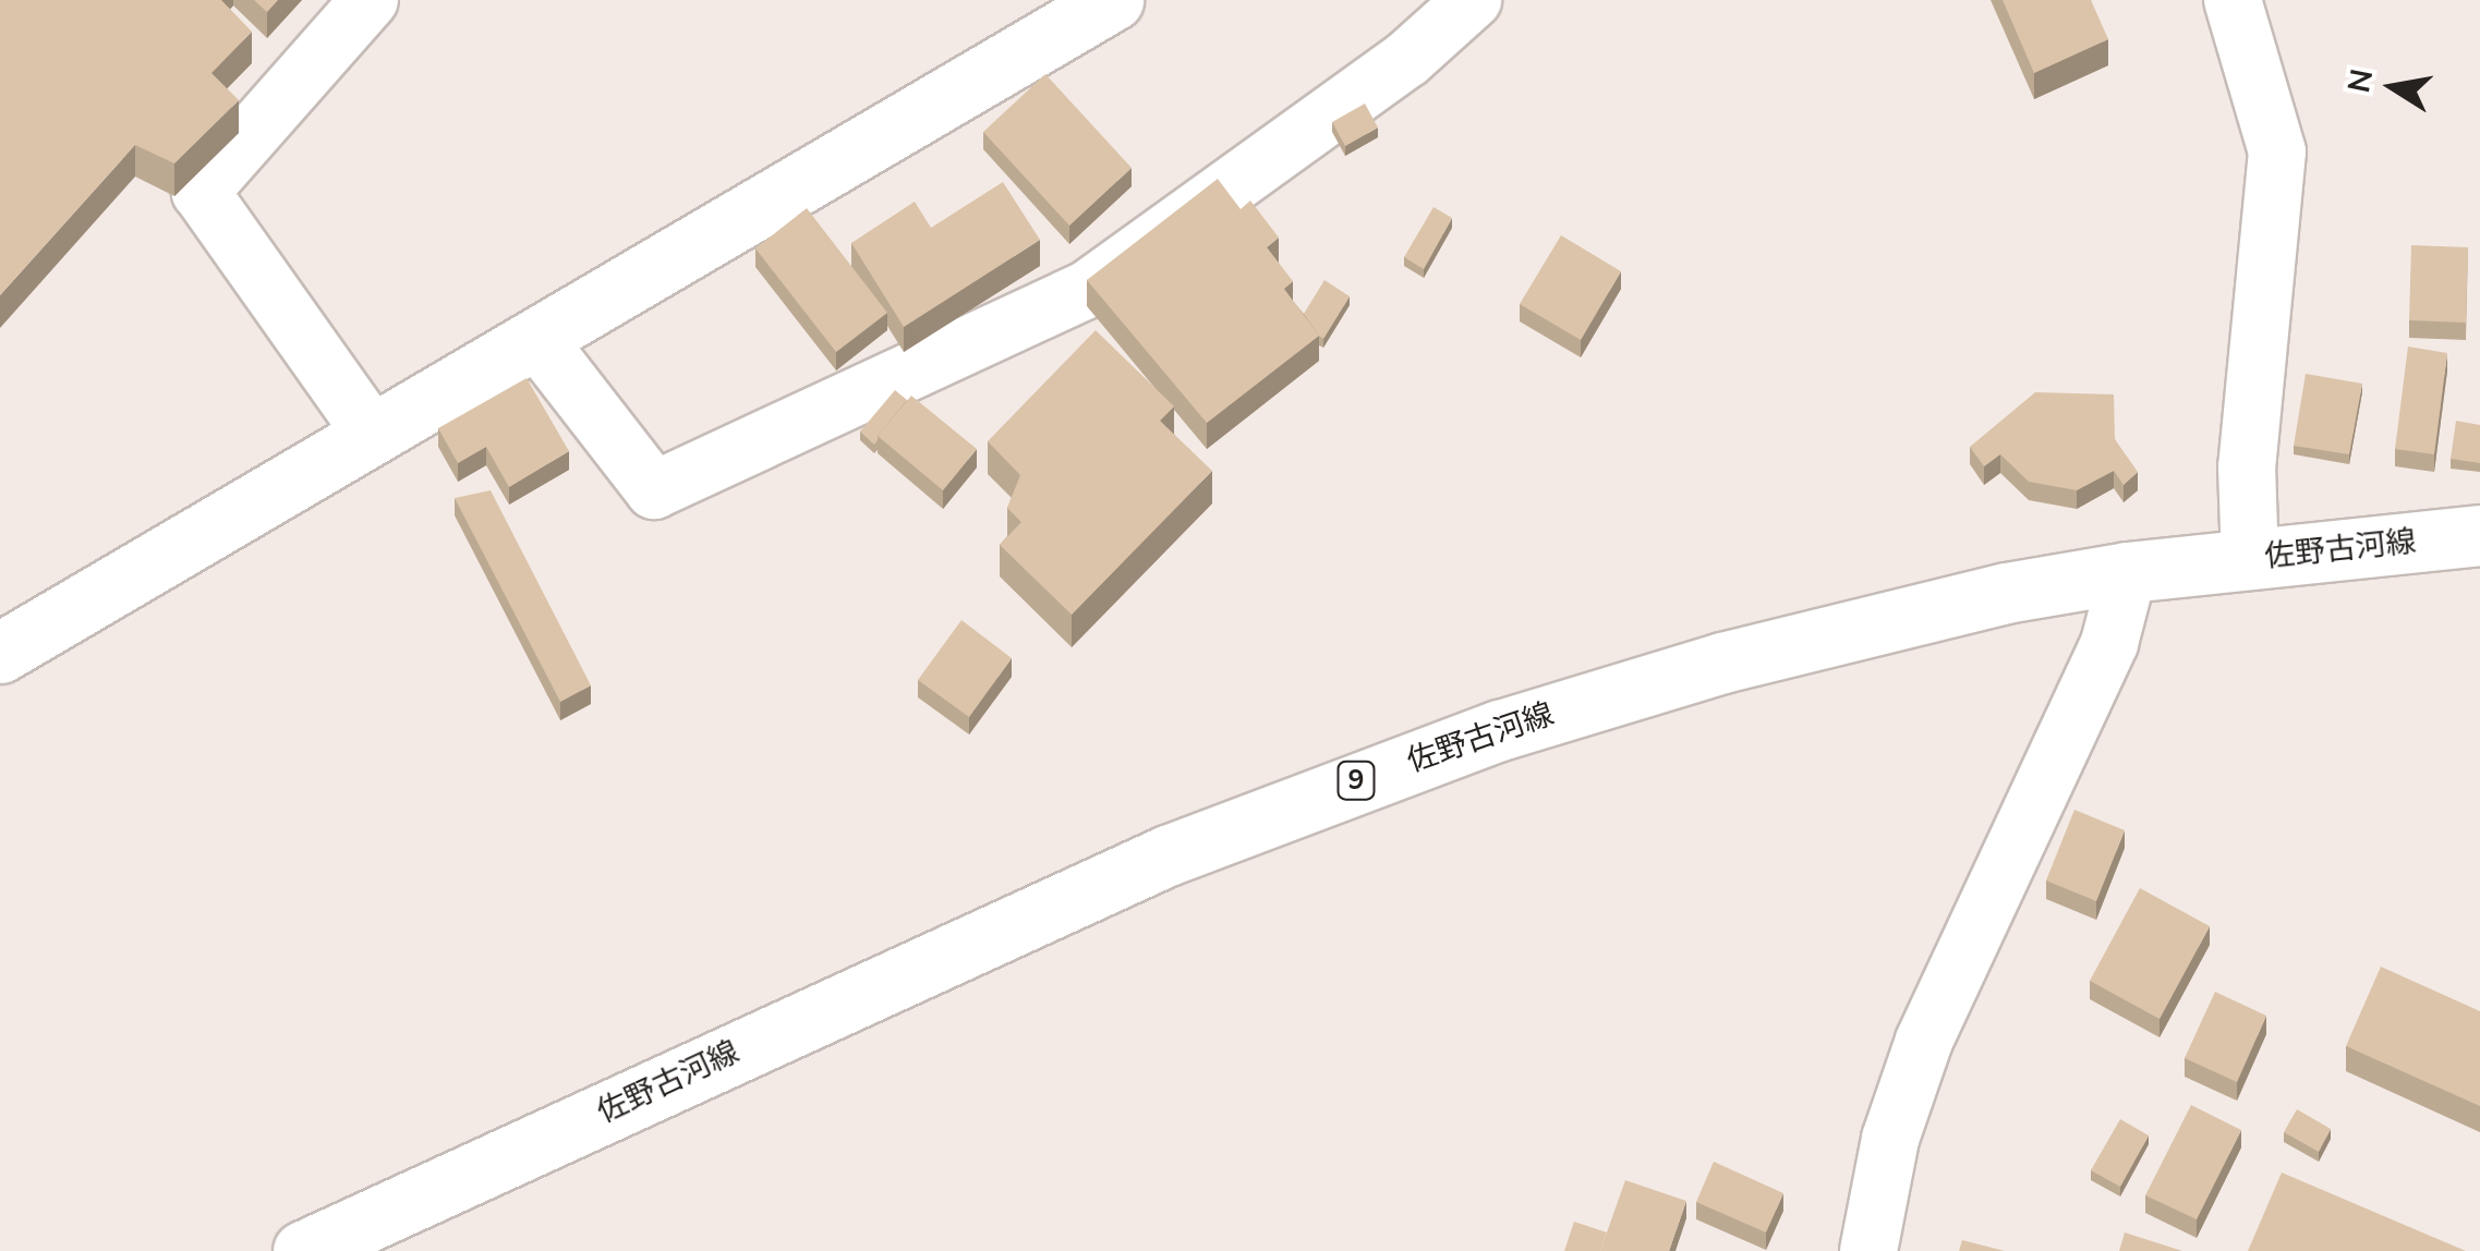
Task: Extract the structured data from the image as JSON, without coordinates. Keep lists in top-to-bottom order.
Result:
{
  "streets": {
    "main road": ["佐野古河線", "9"]
  },
  "north": "left"
}
